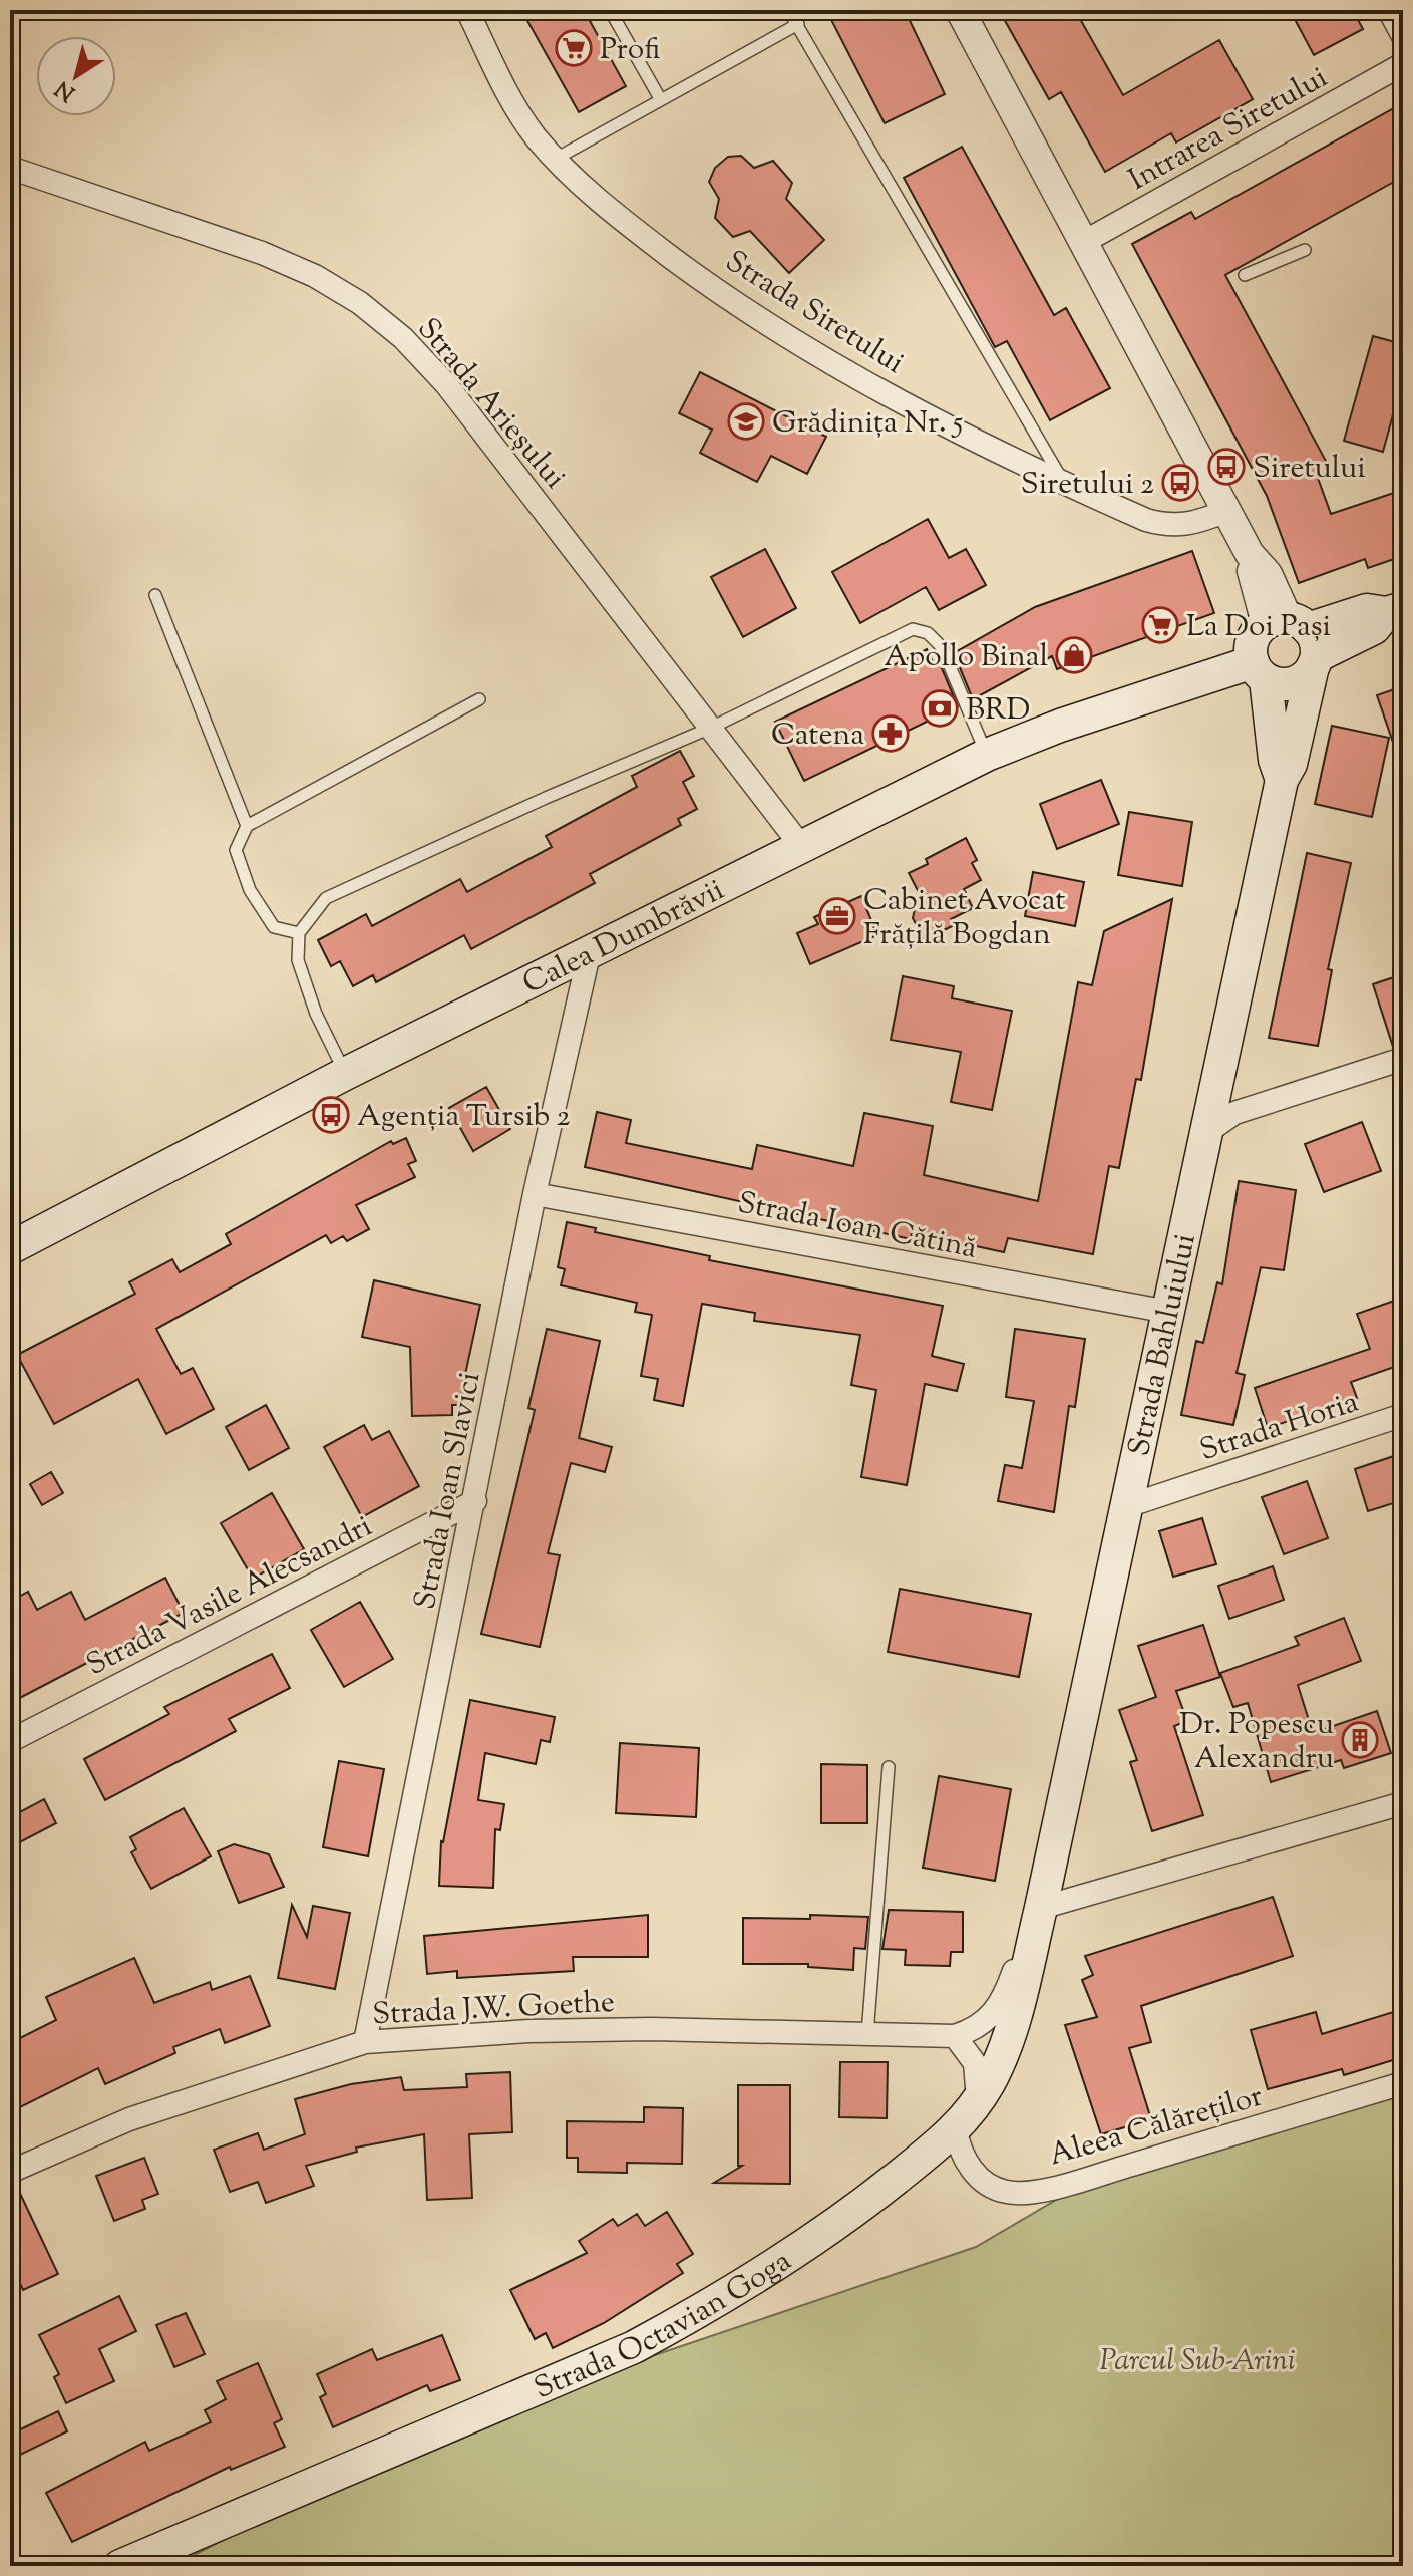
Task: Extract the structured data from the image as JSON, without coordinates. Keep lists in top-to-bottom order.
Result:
{
  "streets": {
    "main road": ["Calea Dumbrăvii", "Strada Bahluiului", "Strada Octavian Goga"],
    "street": [
      "Intrarea Siretului",
      "Strada Siretului",
      "Strada Arieșului",
      "Strada Ioan Cătină",
      "Strada Horia",
      "Strada Ioan Slavici",
      "Strada Vasile Alecsandri",
      "Strada J.W. Goethe",
      "Aleea Călăreților"
    ]
  },
  "crossings": [
    ["Strada Arieșului", "Calea Dumbrăvii"],
    ["Calea Dumbrăvii", "Strada Bahluiului"],
    ["Calea Dumbrăvii", "Strada Ioan Slavici"],
    ["Strada Ioan Cătină", "Strada Bahluiului"],
    ["Strada Ioan Cătină", "Strada Ioan Slavici"],
    ["Strada Bahluiului", "Strada Horia"],
    ["Strada Bahluiului", "Strada J.W. Goethe"],
    ["Strada Bahluiului", "Strada Octavian Goga"],
    ["Strada Ioan Slavici", "Strada Vasile Alecsandri"],
    ["Strada Ioan Slavici", "Strada J.W. Goethe"],
    ["Strada J.W. Goethe", "Strada Octavian Goga"],
    ["Aleea Călăreților", "Strada Octavian Goga"]
  ],
  "parks": ["Parcul Sub-Arini"],
  "places": {
    "supermarket": ["Profi", "La Doi Pași"],
    "school or university": ["Grădinița Nr. 5"],
    "bus stop": ["Siretului", "Siretului 2", "Agenția Tursib 2"],
    "shop": ["Apollo Binal"],
    "bank": ["BRD"],
    "pharmacy": ["Catena"],
    "office": ["Cabinet Avocat Frățilă Bogdan"],
    "building": ["Dr. Popescu Alexandru"]
  },
  "north": "bottom left"
}
